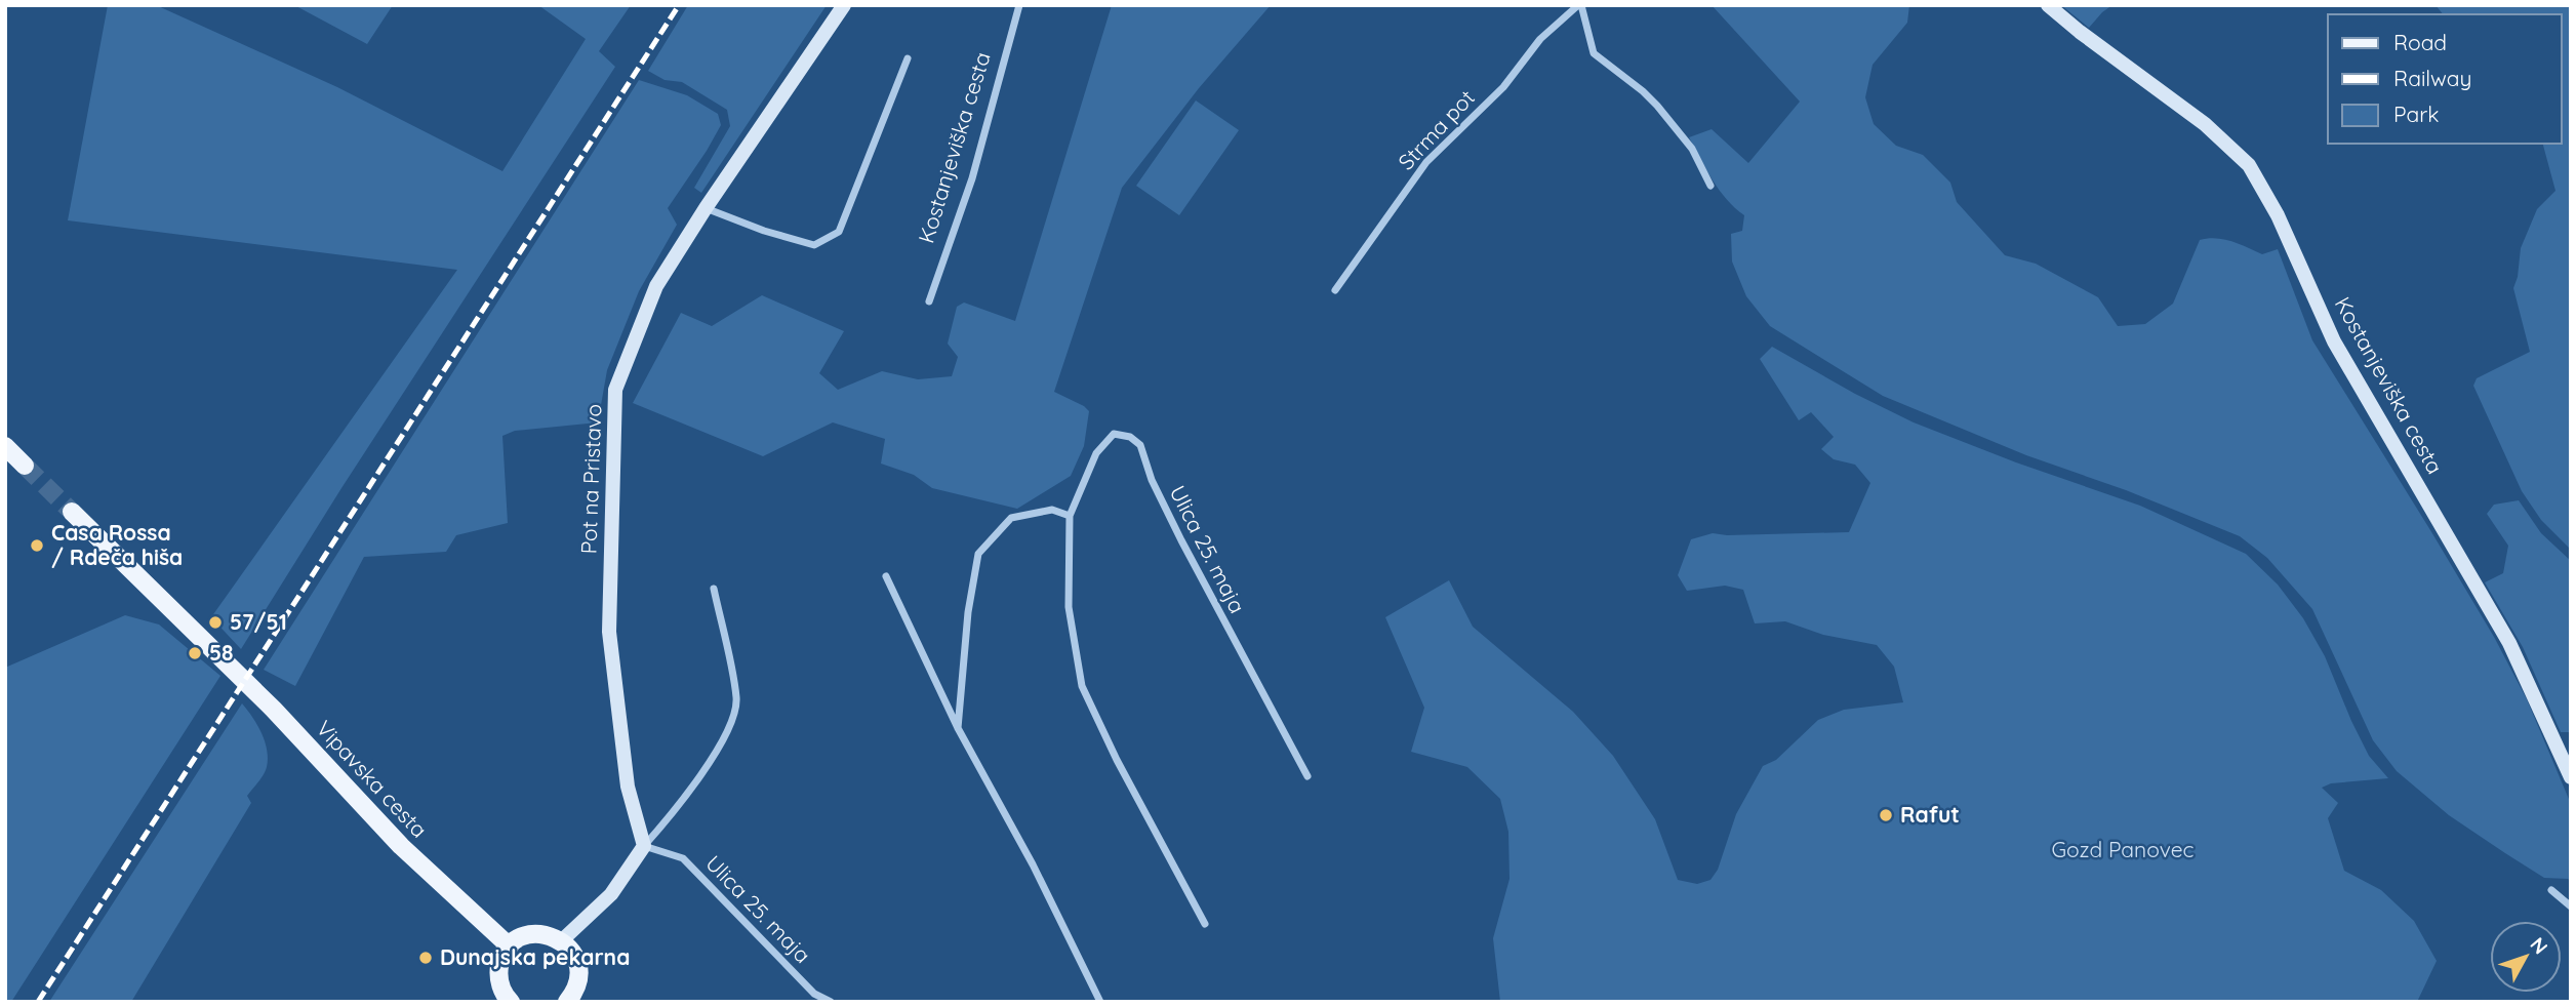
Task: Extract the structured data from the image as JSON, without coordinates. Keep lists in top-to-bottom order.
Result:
{
  "streets": {
    "main road": ["Vipavska cesta"],
    "street": [
      "Strma pot",
      "Kostanjeviška cesta",
      "Pot na Pristavo",
      "Ulica 25. maja"
    ]
  },
  "crossings": [
    ["Pot na Pristavo", "Ulica 25. maja"]
  ],
  "parks": ["Gozd Panovec"],
  "places": [
    "Casa Rossa / Rdeča hiša",
    "57/51",
    "58",
    "Rafut",
    "Dunajska pekarna"
  ],
  "legend": ["Road", "Railway", "Park"],
  "north": "top right"
}
